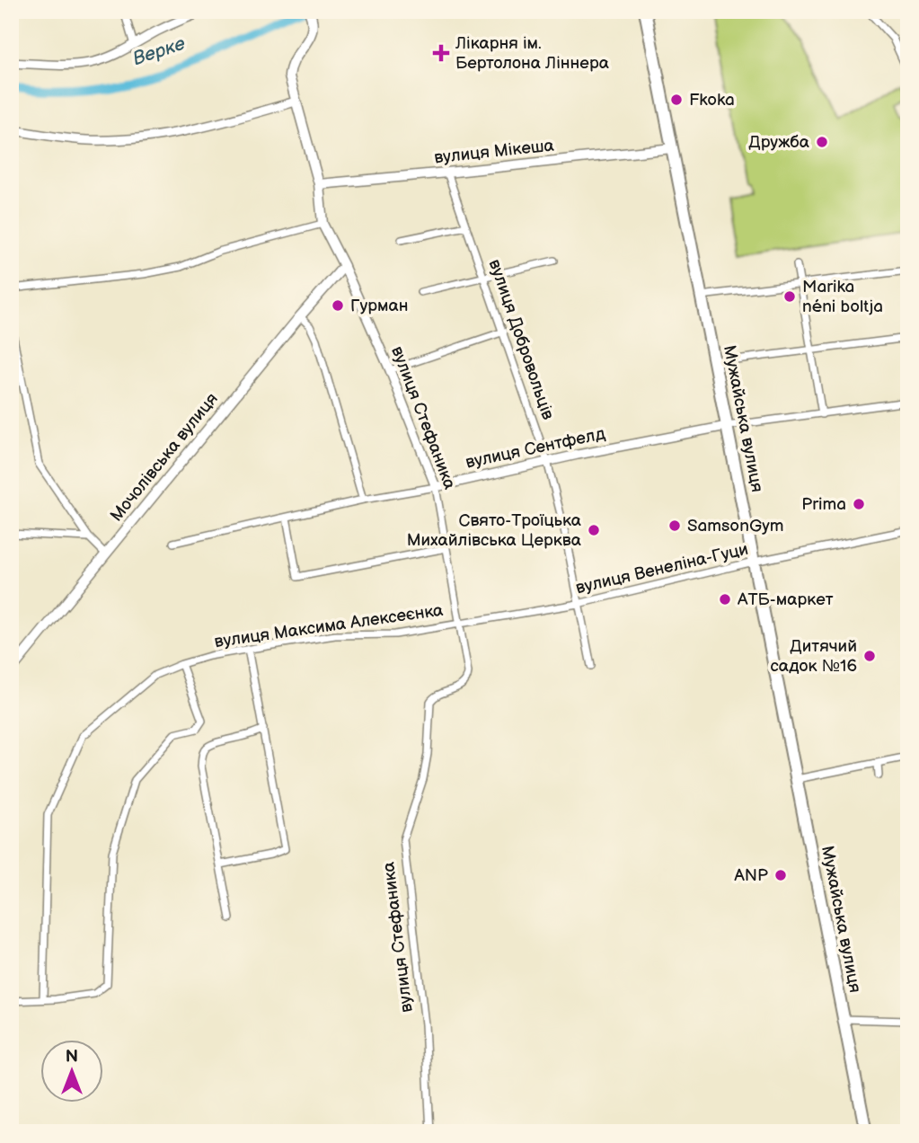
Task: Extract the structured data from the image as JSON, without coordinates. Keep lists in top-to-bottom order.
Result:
{
  "streets": {
    "highway": ["Мужайська вулиця"],
    "main road": ["вулиця Мікеша", "вулиця Стефаника", "Мочолівська вулиця"],
    "street": [
      "вулиця Добровольців",
      "вулиця Сентфелд",
      "вулиця Венеліна-Гуци",
      "вулиця Максима Алексеєнка"
    ]
  },
  "crossings": [
    ["вулиця Мікеша", "вулиця Добровольців"],
    ["вулиця Мікеша", "вулиця Стефаника"],
    ["вулиця Мікеша", "Мужайська вулиця"],
    ["вулиця Добровольців", "вулиця Сентфелд"],
    ["вулиця Добровольців", "вулиця Венеліна-Гуци"],
    ["вулиця Стефаника", "вулиця Сентфелд"],
    ["вулиця Стефаника", "Мочолівська вулиця"],
    ["вулиця Стефаника", "вулиця Венеліна-Гуци"],
    ["вулиця Стефаника", "вулиця Максима Алексеєнка"],
    ["Мужайська вулиця", "вулиця Сентфелд"],
    ["Мужайська вулиця", "вулиця Венеліна-Гуци"],
    ["вулиця Венеліна-Гуци", "вулиця Максима Алексеєнка"]
  ],
  "water": ["Верке"],
  "places": {
    "health": ["Лікарня ім. Бертолона Ліннера"],
    "other": [
      "Fkoka",
      "Дружба",
      "Marika néni boltja",
      "Гурман",
      "Prima",
      "SamsonGym",
      "Свято-Троїцька Михайлівська Церква",
      "АТБ-маркет",
      "Дитячий садок №16",
      "ANP"
    ]
  },
  "north": "top"
}
